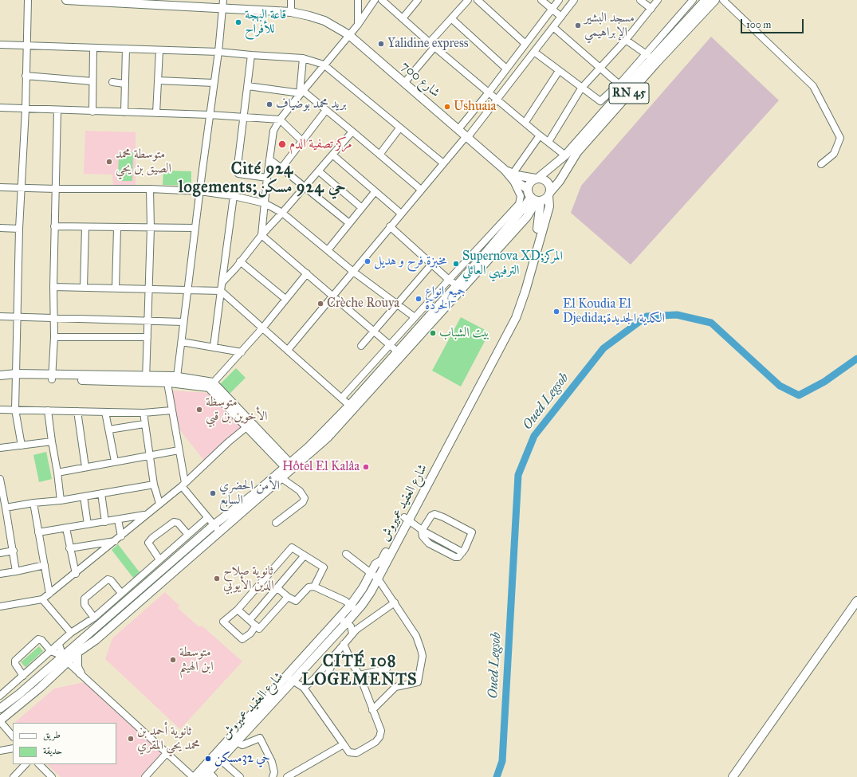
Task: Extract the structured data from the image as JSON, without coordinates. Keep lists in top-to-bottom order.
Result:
{
  "streets": {
    "main road": ["شارع 700", "RN 45", "شارع العقيد عميروش"]
  },
  "crossings": [
    ["RN 45", "شارع العقيد عميروش"]
  ],
  "districts": ["Cité 924 logements;حي 924 مسكن", "CITÉ 108 LOGEMENTS"],
  "water": ["Oued Legsob"],
  "places": [
    "قاعة البهجة للأفراح",
    "مسجد البشير الإبراهيمي",
    "Yalidine express",
    "بريد محمد بوضياف",
    "Ushuaia",
    "مركز تصفية الدم",
    "متوسطة محمد الصيق بن يحي",
    "مخبزة فرح و هديل",
    "Supernova XD;المركز الترفيهي العائلي",
    "جميع انواع الخردة",
    "Crèche Rouya",
    "El Koudia El Djedida;الكدية الجديدة",
    "بيت الشباب",
    "متوسطة الأخوين بن قبي",
    "Hôtel El Kalâa",
    "الأمن الحضري السابع",
    "ثانوية صلاح الدين الأيوبي",
    "متوسطة ابن الهيثم",
    "ثانوية أحمد بن محمد يحي المقري",
    "حي 32مسكن"
  ],
  "legend": ["طريق", "حديقة"],
  "scale_bar": "100 m"
}
